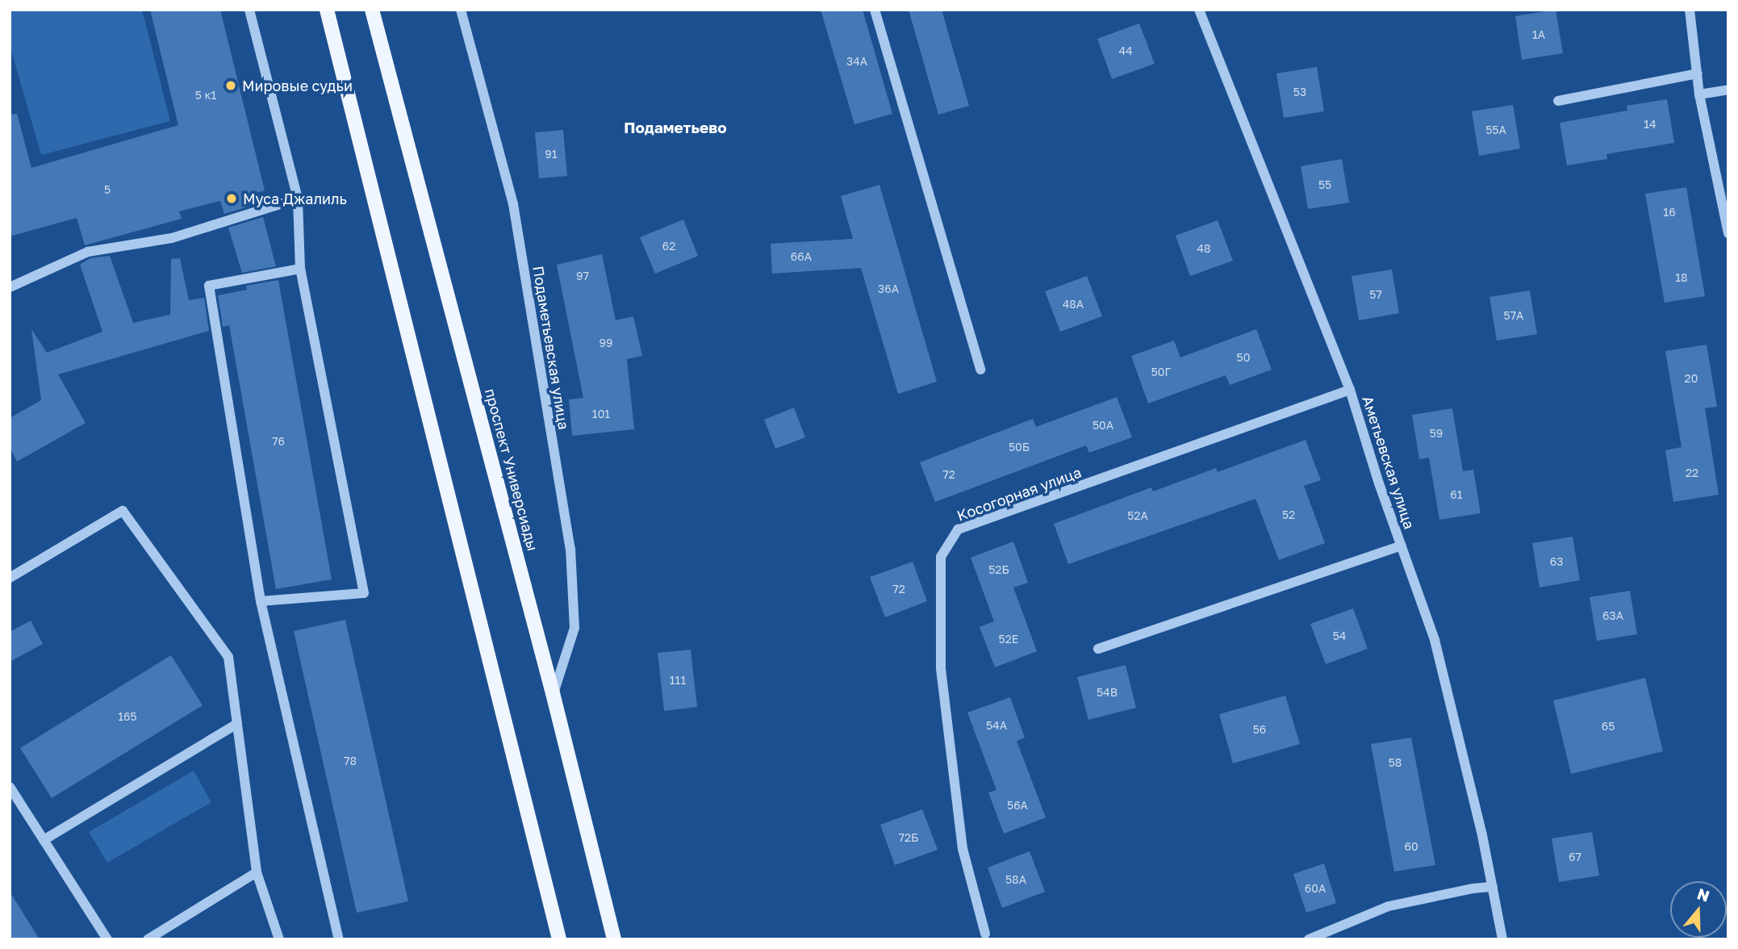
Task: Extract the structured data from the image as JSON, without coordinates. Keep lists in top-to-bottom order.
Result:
{
  "streets": {
    "main road": ["проспект Универсиады"],
    "street": ["Подаметьевская улица", "Аметьевская улица", "Косогорная улица"]
  },
  "crossings": [
    ["Подаметьевская улица", "проспект Универсиады"],
    ["Аметьевская улица", "Косогорная улица"]
  ],
  "districts": ["Подаметьево"],
  "places": ["Мировые судьи", "Муса Джалиль"],
  "house_numbers": [
    "1А",
    "44",
    "34А",
    "53",
    "5 к1",
    "14",
    "55А",
    "91",
    "55",
    "5",
    "16",
    "62",
    "48",
    "66А",
    "97",
    "18",
    "36А",
    "57",
    "48А",
    "57А",
    "99",
    "50",
    "50Г",
    "20",
    "101",
    "50А",
    "59",
    "76",
    "50Б",
    "22",
    "72",
    "61",
    "52",
    "52А",
    "63",
    "52Б",
    "72",
    "63А",
    "54",
    "52Е",
    "111",
    "54В",
    "165",
    "54А",
    "65",
    "56",
    "78",
    "58",
    "56А",
    "72Б",
    "60",
    "67",
    "58А",
    "60А"
  ],
  "north": "top"
}
